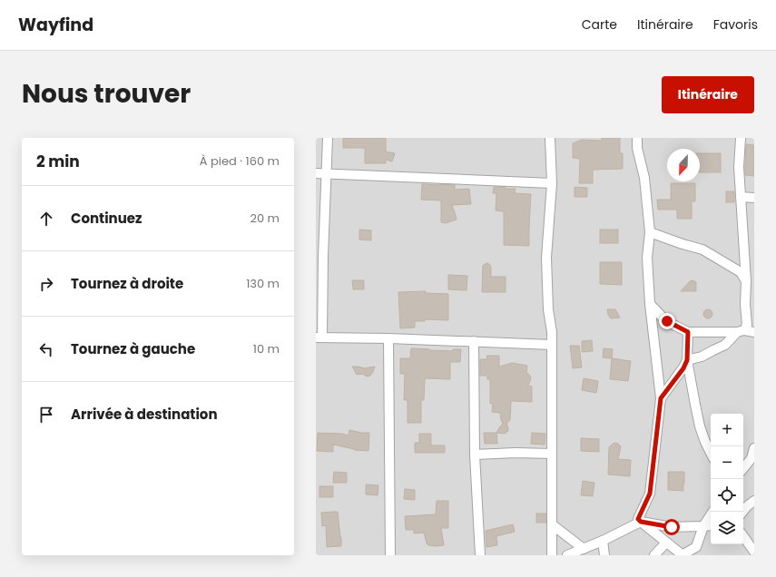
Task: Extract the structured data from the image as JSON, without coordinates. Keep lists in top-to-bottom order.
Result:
{
  "north": "bottom",
  "page": {
    "header": "Wayfind",
    "nav": ["Carte", "Itinéraire", "Favoris"],
    "title": "Nous trouver",
    "buttons": "Itinéraire",
    "heading": ["2 min", "À pied · 160 m"],
    "list": [
      ["Continuez", "20 m"],
      ["Tournez à droite", "130 m"],
      ["Tournez à gauche", "10 m"],
      "Arrivée à destination"
    ],
    "map_buttons": ["+", "−"]
  }
}
